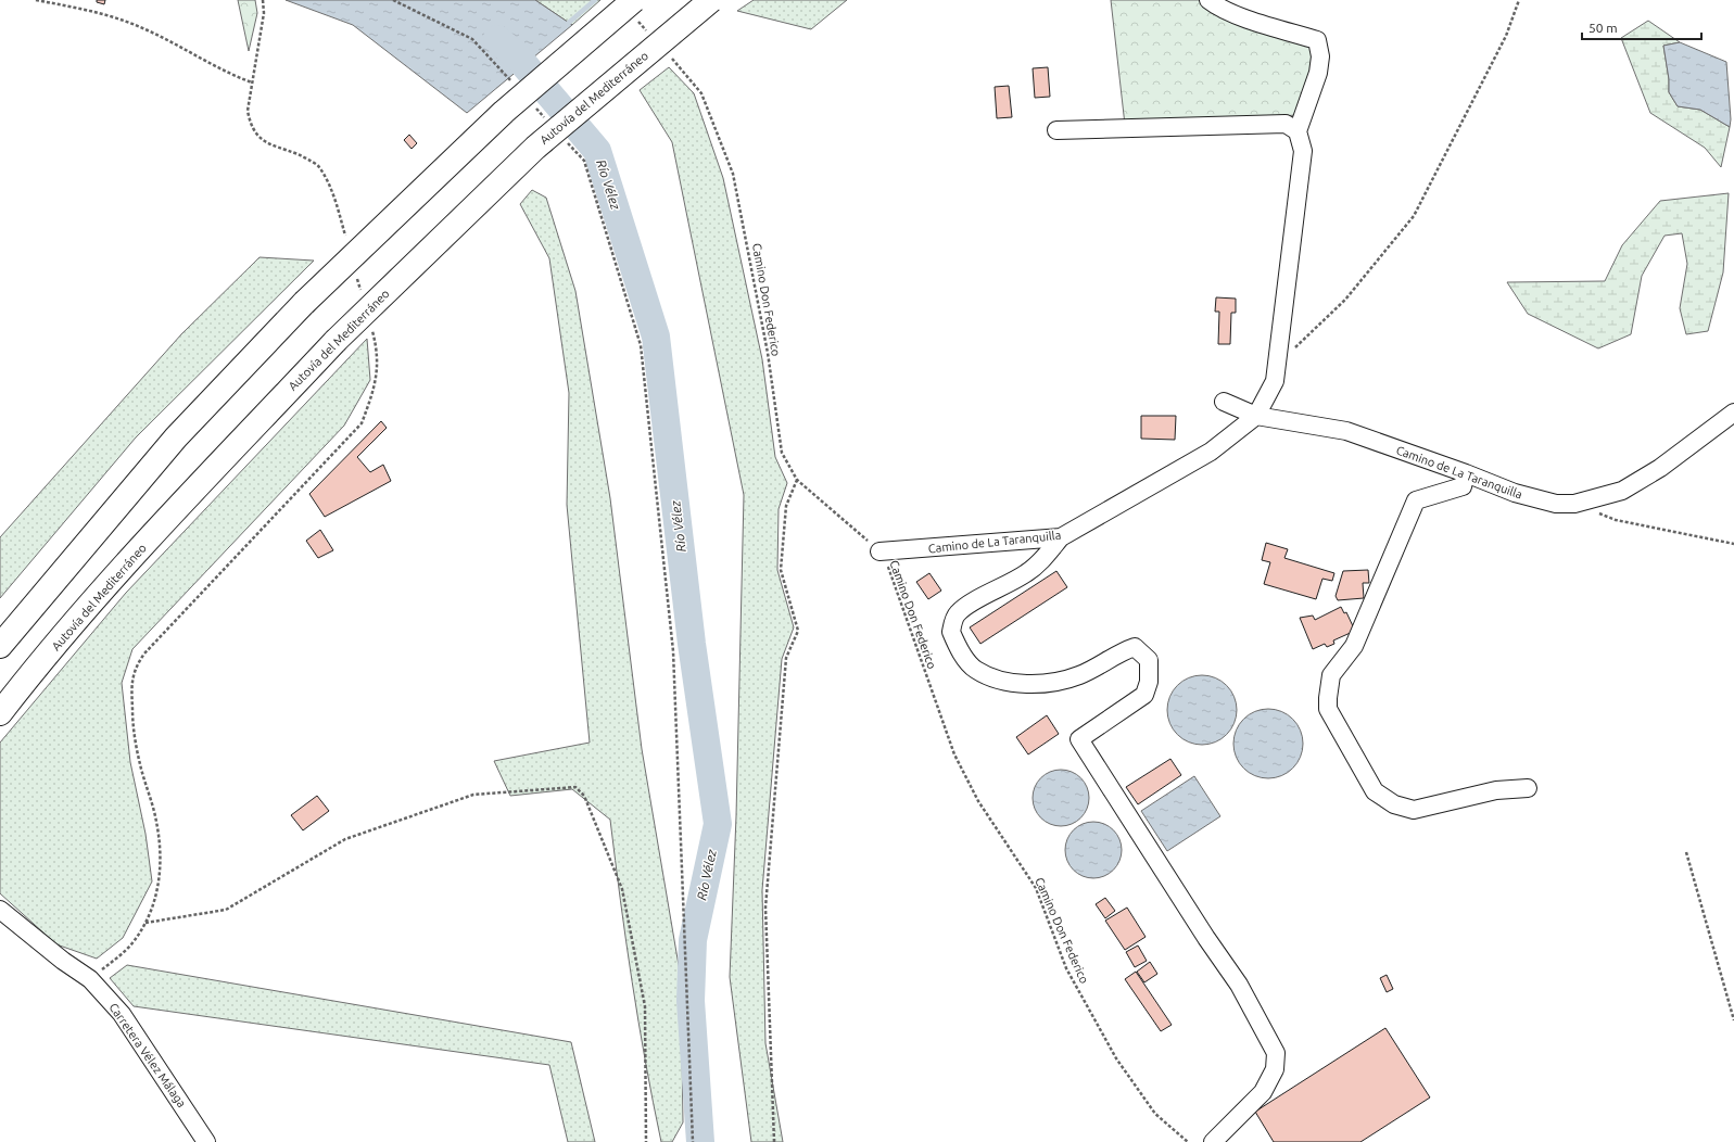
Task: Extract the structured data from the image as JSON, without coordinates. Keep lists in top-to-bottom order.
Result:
{
  "streets": {
    "highway": ["Autovía del Mediterráneo"],
    "street": ["Camino de La Taranquilla", "Carretera Vélez Málaga"],
    "path": ["Camino Don Federico"]
  },
  "crossings": [
    ["Camino Don Federico", "Camino de La Taranquilla"]
  ],
  "water": ["Río Vélez"],
  "scale_bar": "50 m"
}
